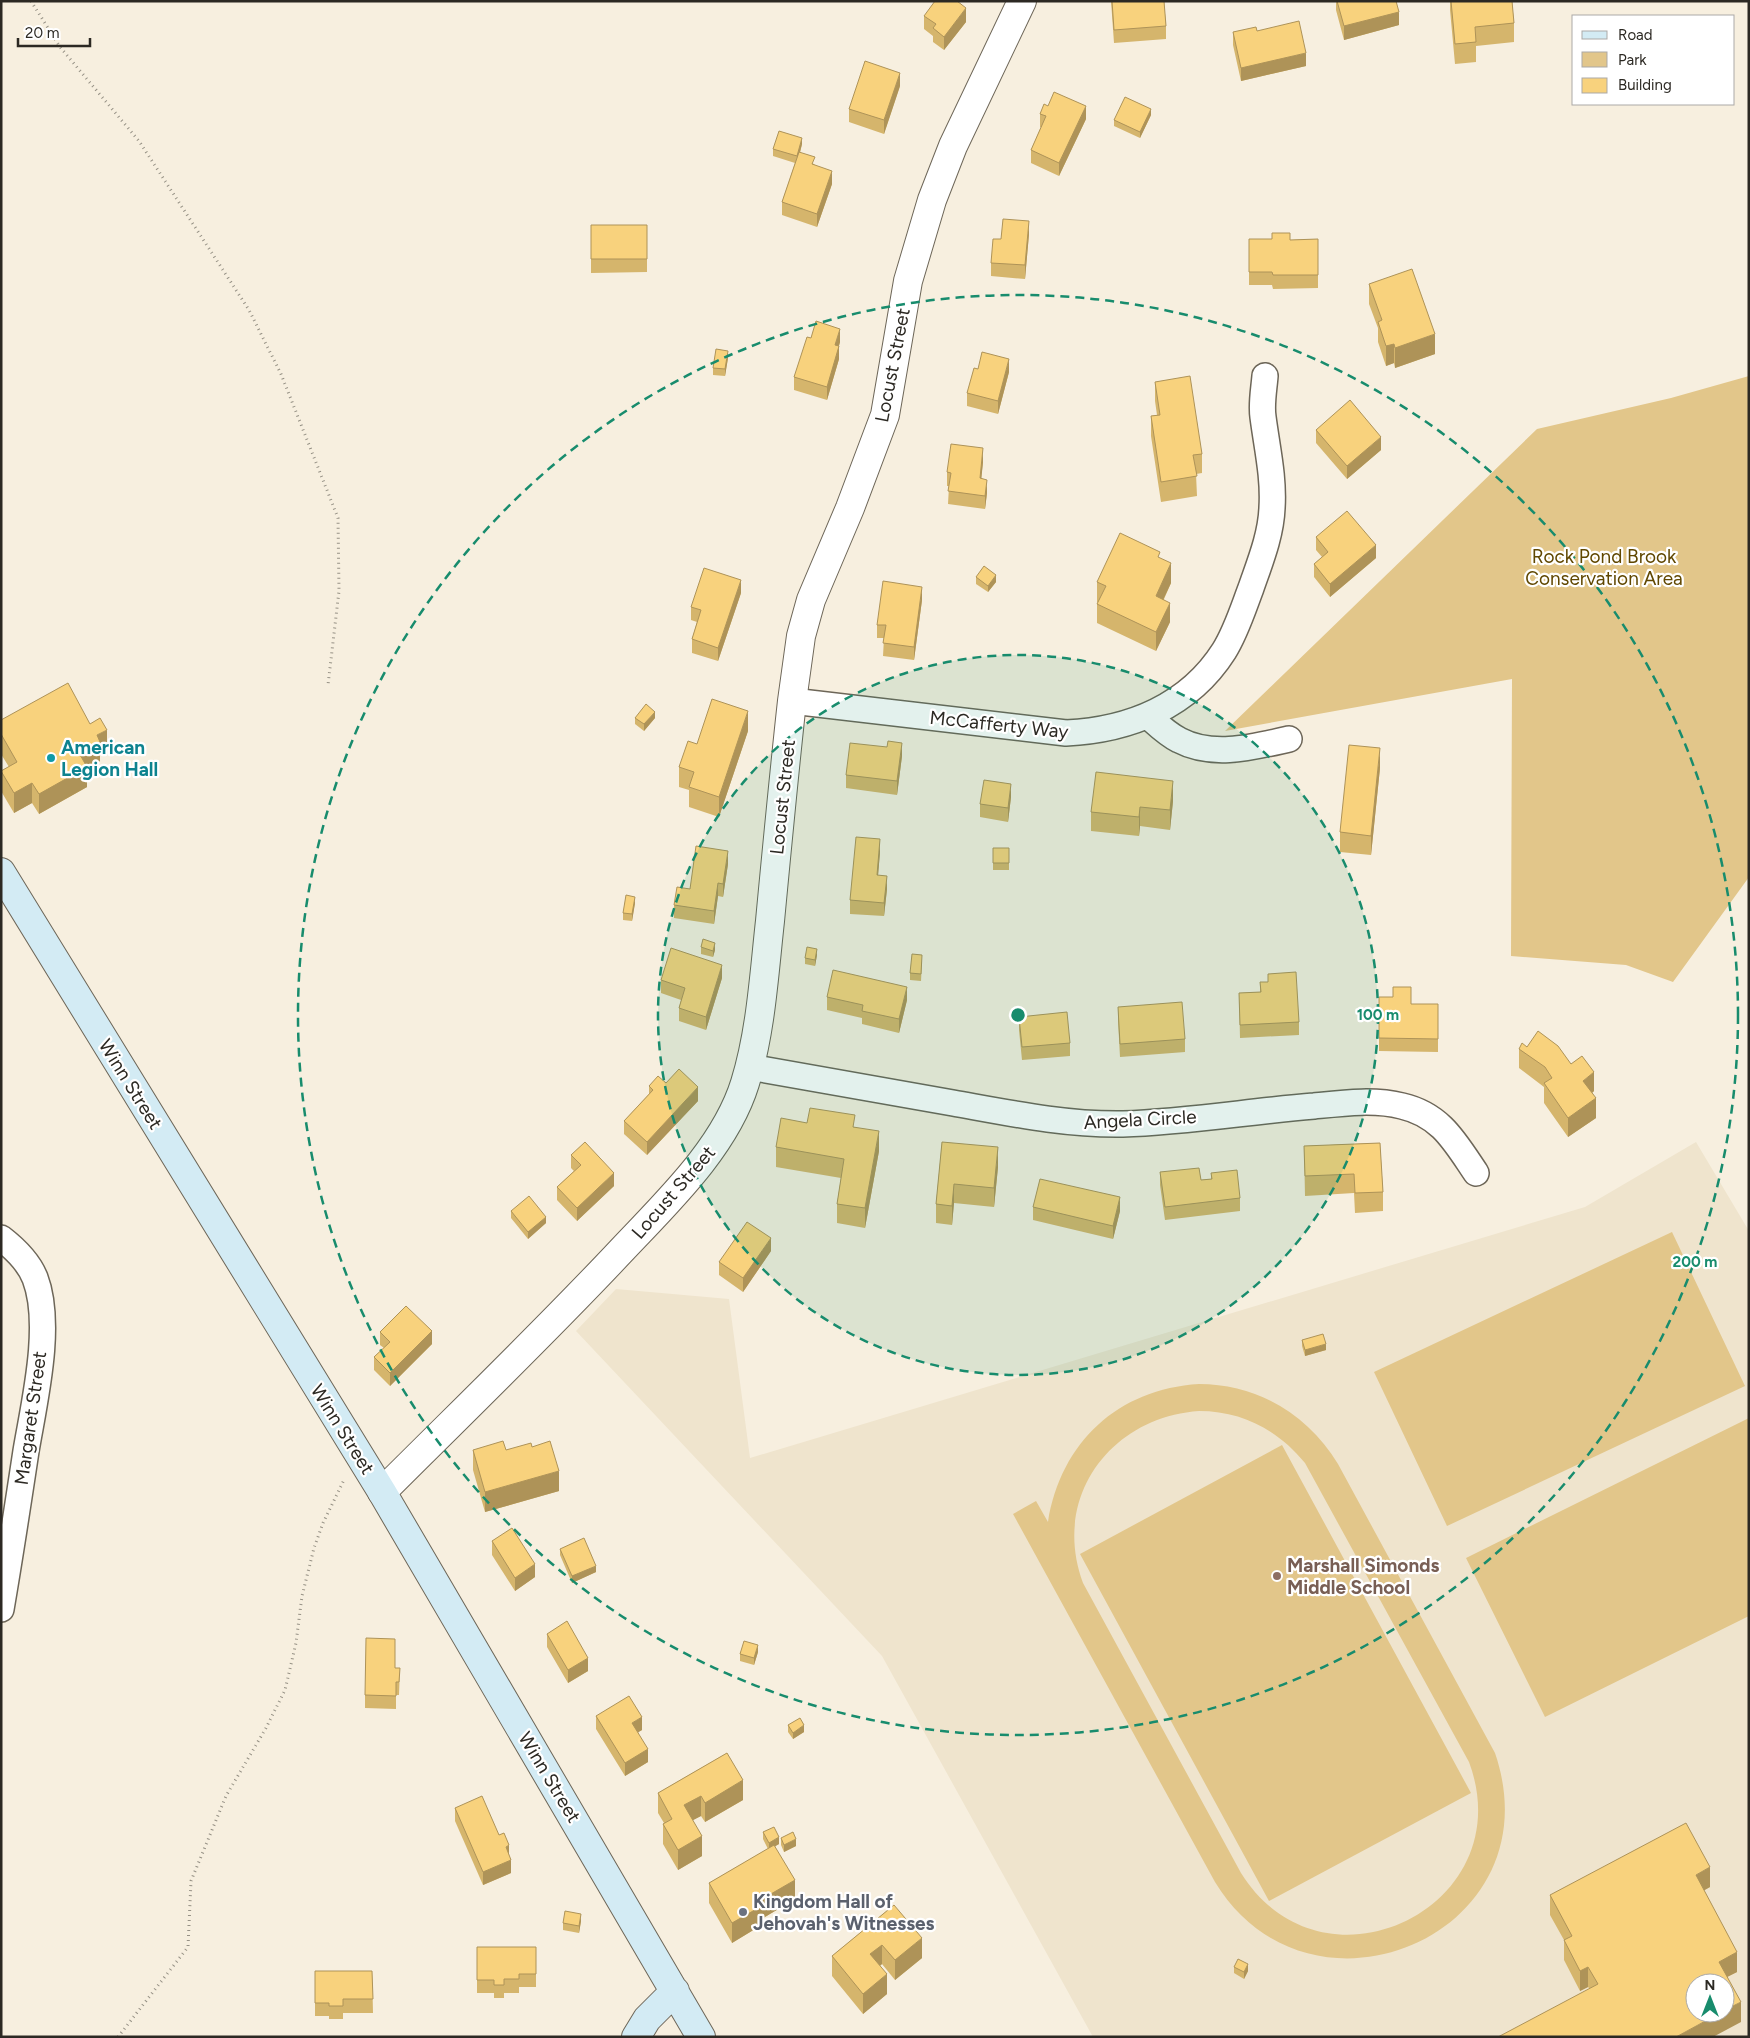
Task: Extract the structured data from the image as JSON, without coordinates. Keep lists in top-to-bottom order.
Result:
{
  "streets": {
    "main road": ["Winn Street"],
    "street": [
      "Locust Street",
      "McCafferty Way",
      "Angela Circle",
      "Margaret Street"
    ]
  },
  "crossings": [
    ["Locust Street", "McCafferty Way"],
    ["Locust Street", "Winn Street"],
    ["Locust Street", "Angela Circle"]
  ],
  "parks": ["Rock Pond Brook Conservation Area"],
  "places": ["American Legion Hall", "Marshall Simonds Middle School", "Kingdom Hall of Jehovah's Witnesses"],
  "legend": ["Road", "Park", "Building"],
  "scale_bar": "20 m",
  "north": "top",
  "rings": ["100 m", "200 m"]
}
